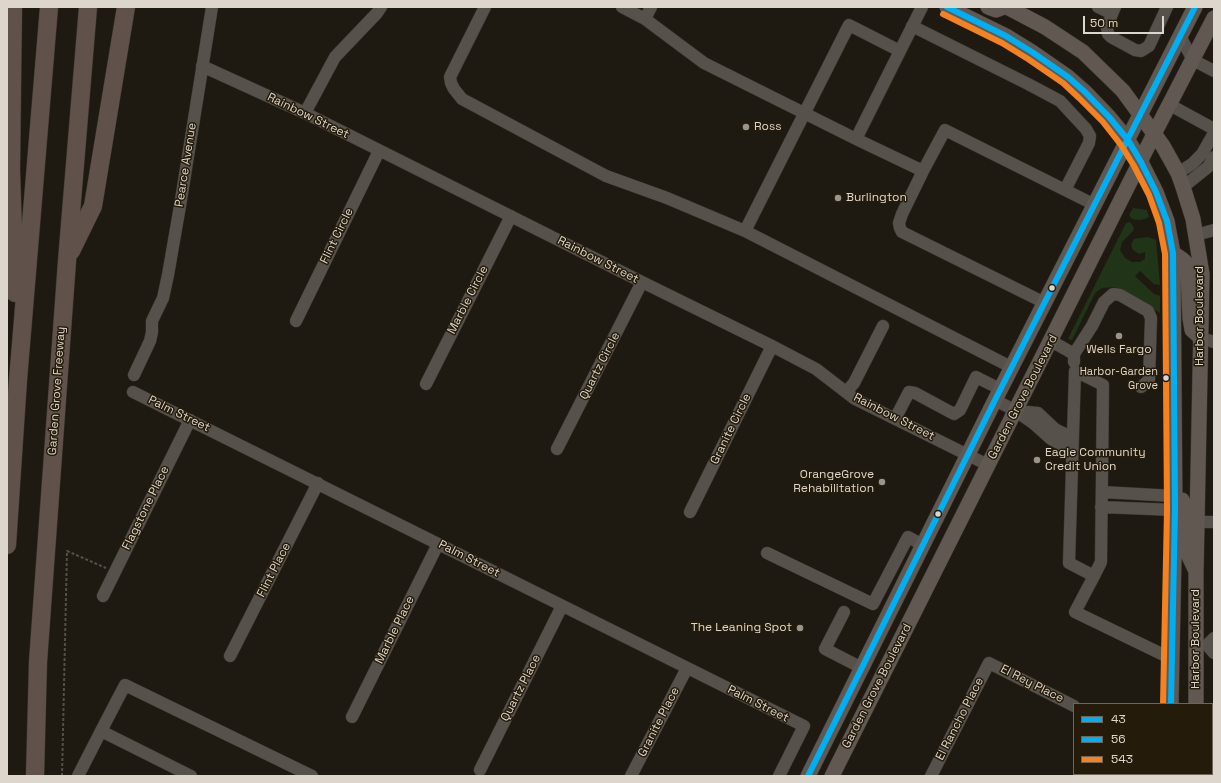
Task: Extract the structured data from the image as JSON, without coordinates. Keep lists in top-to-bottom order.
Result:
{
  "streets": {
    "highway": ["Garden Grove Freeway"],
    "main road": ["Harbor Boulevard", "Garden Grove Boulevard"],
    "street": [
      "Rainbow Street",
      "Pearce Avenue",
      "Flint Circle",
      "Marble Circle",
      "Quartz Circle",
      "Palm Street",
      "Granite Circle",
      "Flagstone Place",
      "Flint Place",
      "Marble Place",
      "El Rey Place",
      "Quartz Place",
      "El Rancho Place",
      "Granite Place"
    ]
  },
  "crossings": [
    ["Rainbow Street", "Pearce Avenue"],
    ["Rainbow Street", "Flint Circle"],
    ["Rainbow Street", "Marble Circle"],
    ["Rainbow Street", "Quartz Circle"],
    ["Rainbow Street", "Garden Grove Boulevard"],
    ["Rainbow Street", "Granite Circle"],
    ["Harbor Boulevard", "Garden Grove Boulevard"],
    ["Palm Street", "Flagstone Place"],
    ["Palm Street", "Flint Place"],
    ["Palm Street", "Marble Place"],
    ["Palm Street", "Quartz Place"],
    ["Palm Street", "Granite Place"],
    ["El Rey Place", "El Rancho Place"]
  ],
  "places": [
    "Ross",
    "Burlington",
    "Wells Fargo",
    "Harbor-Garden Grove",
    "Eagle Community Credit Union",
    "OrangeGrove Rehabilitation",
    "The Leaning Spot"
  ],
  "lines": ["transit line 43", "transit line 56", "transit line 543"],
  "legend": ["43", "56", "543"],
  "scale_bar": "50 m"
}
